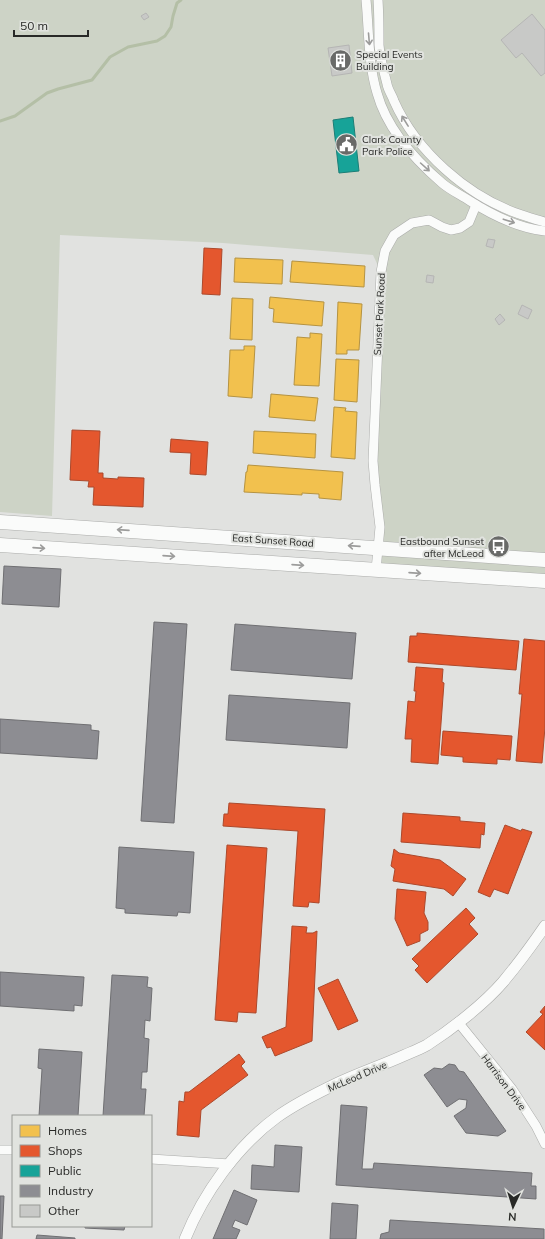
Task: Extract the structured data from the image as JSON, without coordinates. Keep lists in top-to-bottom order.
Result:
{
  "streets": {
    "main road": ["East Sunset Road"],
    "street": ["Sunset Park Road", "McLeod Drive", "Harrison Drive"]
  },
  "crossings": [
    ["Sunset Park Road", "East Sunset Road"],
    ["McLeod Drive", "Harrison Drive"]
  ],
  "places": {
    "building": ["Special Events Building"],
    "public building": ["Clark County Park Police"],
    "bus stop": ["Eastbound Sunset after McLeod"]
  },
  "legend": [
    "Homes",
    "Shops",
    "Public",
    "Industry",
    "Other"
  ],
  "scale_bar": "50 m",
  "north": "bottom"
}
